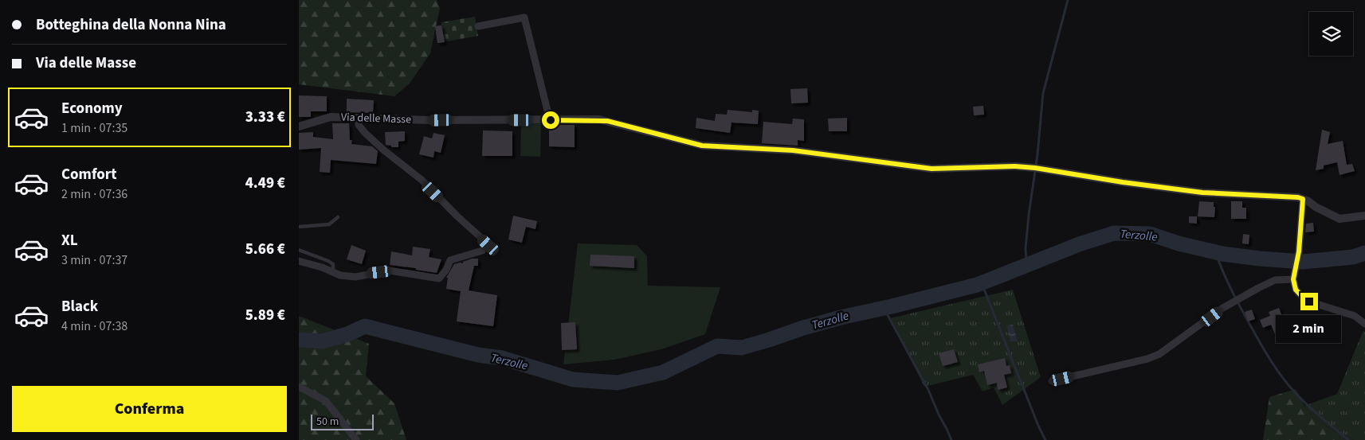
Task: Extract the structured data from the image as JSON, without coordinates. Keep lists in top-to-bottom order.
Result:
{
  "streets": {
    "street": ["Via delle Masse"]
  },
  "water": ["Terzolle"],
  "scale_bar": "50 m",
  "page": {
    "banner": ["Botteghina della Nonna Nina", "Via delle Masse"],
    "list": [
      {
        "name": "Economy",
        "note": "1 min · 07:35",
        "value": "3.33 €"
      },
      {
        "name": "Comfort",
        "note": "2 min · 07:36",
        "value": "4.49 €"
      },
      {
        "name": "XL",
        "note": "3 min · 07:37",
        "value": "5.66 €"
      },
      {
        "name": "Black",
        "note": "4 min · 07:38",
        "value": "5.89 €"
      }
    ],
    "bubble": "2 min",
    "buttons": "Conferma",
    "scale": "50 m"
  }
}
